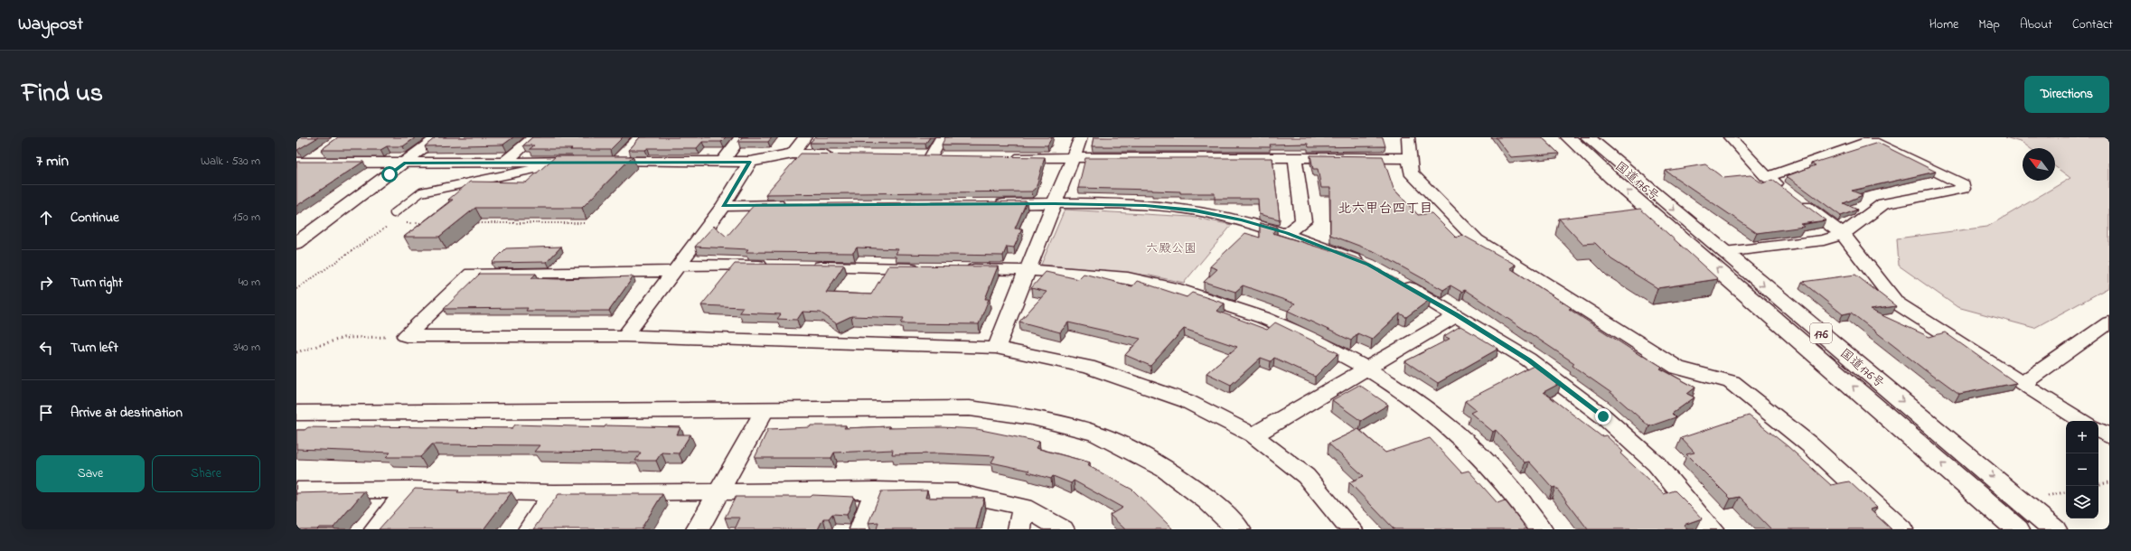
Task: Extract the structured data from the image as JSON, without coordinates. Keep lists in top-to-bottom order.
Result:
{
  "streets": {
    "main road": ["国道176号", "176"]
  },
  "districts": ["北六甲台四丁目"],
  "parks": ["六殿公園"],
  "north": "top left",
  "page": {
    "header": "Waypost",
    "nav": [
      "Home",
      "Map",
      "About",
      "Contact"
    ],
    "title": "Find us",
    "buttons": [
      "Directions",
      ["Save", "Share"]
    ],
    "heading": ["7 min", "Walk · 530 m"],
    "list": [
      ["Continue", "150 m"],
      ["Turn right", "40 m"],
      ["Turn left", "340 m"],
      "Arrive at destination"
    ],
    "map_buttons": ["+", "−"]
  }
}
